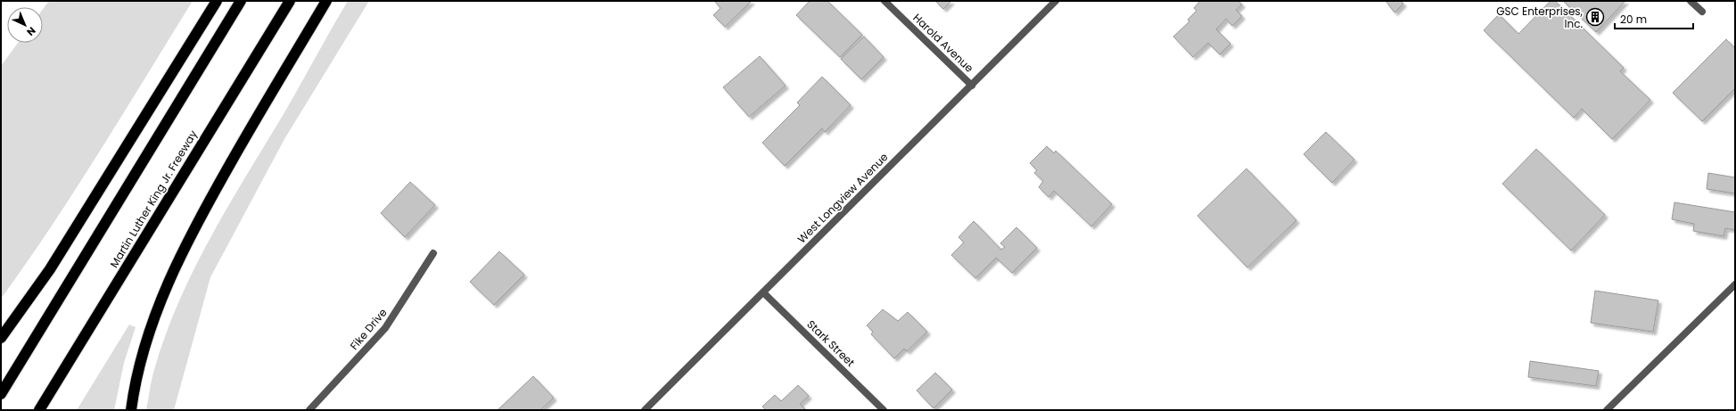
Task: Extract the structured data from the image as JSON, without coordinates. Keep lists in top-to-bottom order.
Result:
{
  "streets": {
    "highway": ["Martin Luther King Jr. Freeway"],
    "street": [
      "Harold Avenue",
      "West Longview Avenue",
      "Fike Drive",
      "Stark Street"
    ]
  },
  "crossings": [
    ["Harold Avenue", "West Longview Avenue"],
    ["West Longview Avenue", "Stark Street"]
  ],
  "places": {
    "building": ["GSC Enterprises, Inc."]
  },
  "scale_bar": "20 m",
  "north": "bottom right"
}
